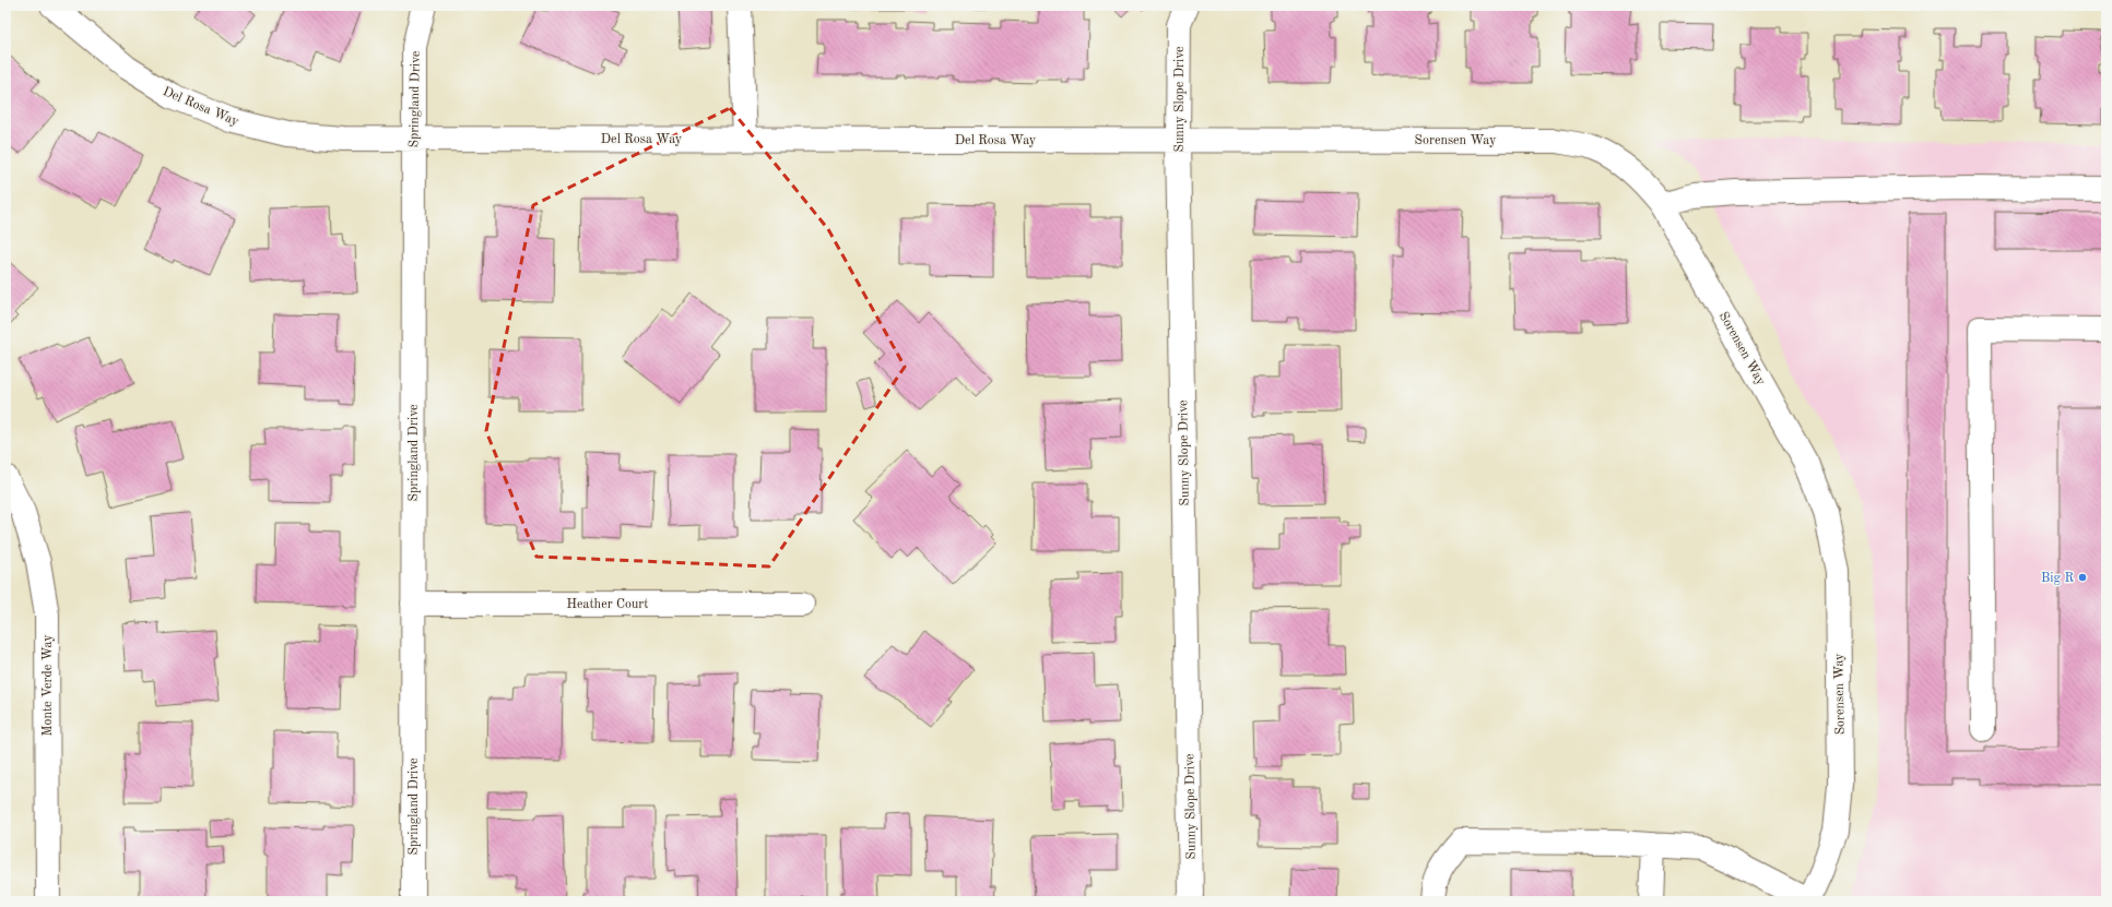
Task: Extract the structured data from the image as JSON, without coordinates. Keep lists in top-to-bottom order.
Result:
{
  "streets": {
    "street": [
      "Springland Drive",
      "Sunny Slope Drive",
      "Del Rosa Way",
      "Sorensen Way",
      "Heather Court",
      "Monte Verde Way"
    ]
  },
  "crossings": [
    ["Springland Drive", "Del Rosa Way"],
    ["Springland Drive", "Heather Court"],
    ["Sunny Slope Drive", "Del Rosa Way"],
    ["Del Rosa Way", "Sorensen Way"]
  ],
  "places": ["Big R"]
}
